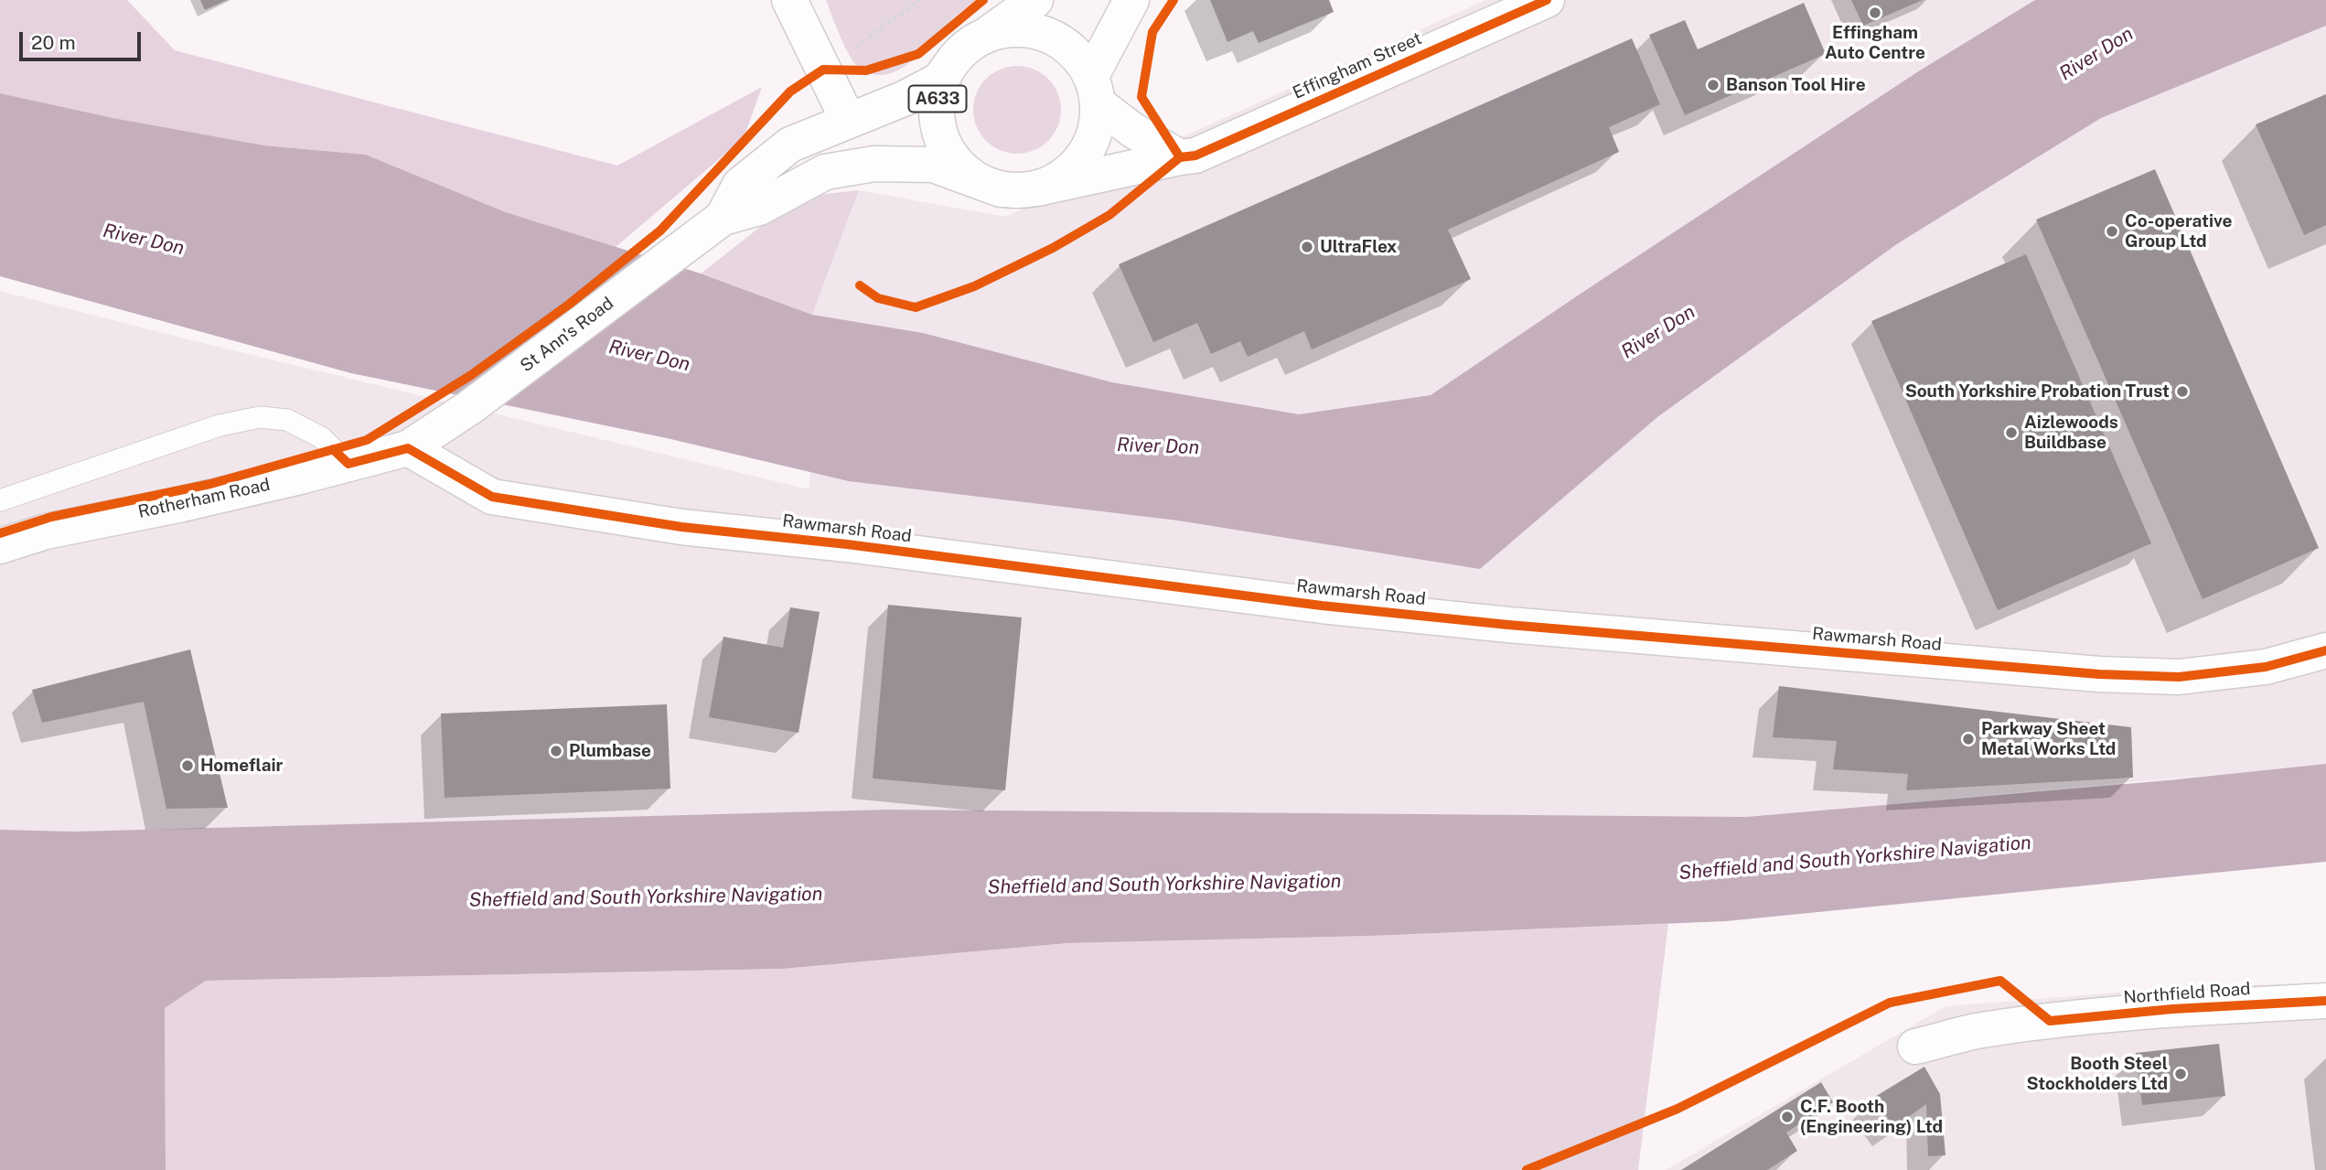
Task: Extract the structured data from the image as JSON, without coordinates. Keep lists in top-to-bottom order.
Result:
{
  "streets": {
    "street": [
      "Effingham Street",
      "A633",
      "St Ann's Road",
      "Rotherham Road",
      "Rawmarsh Road",
      "Northfield Road"
    ]
  },
  "crossings": [
    ["Effingham Street", "St Ann's Road"],
    ["St Ann's Road", "Rotherham Road"],
    ["St Ann's Road", "Rawmarsh Road"],
    ["Rotherham Road", "Rawmarsh Road"]
  ],
  "water": ["River Don", "Sheffield and South Yorkshire Navigation"],
  "places": [
    "Effingham Auto Centre",
    "Banson Tool Hire",
    "Co-operative Group Ltd",
    "UltraFlex",
    "South Yorkshire Probation Trust",
    "Aizlewoods Buildbase",
    "Parkway Sheet Metal Works Ltd",
    "Plumbase",
    "Homeflair",
    "Booth Steel Stockholders Ltd",
    "C.F. Booth (Engineering) Ltd"
  ],
  "scale_bar": "20 m"
}
